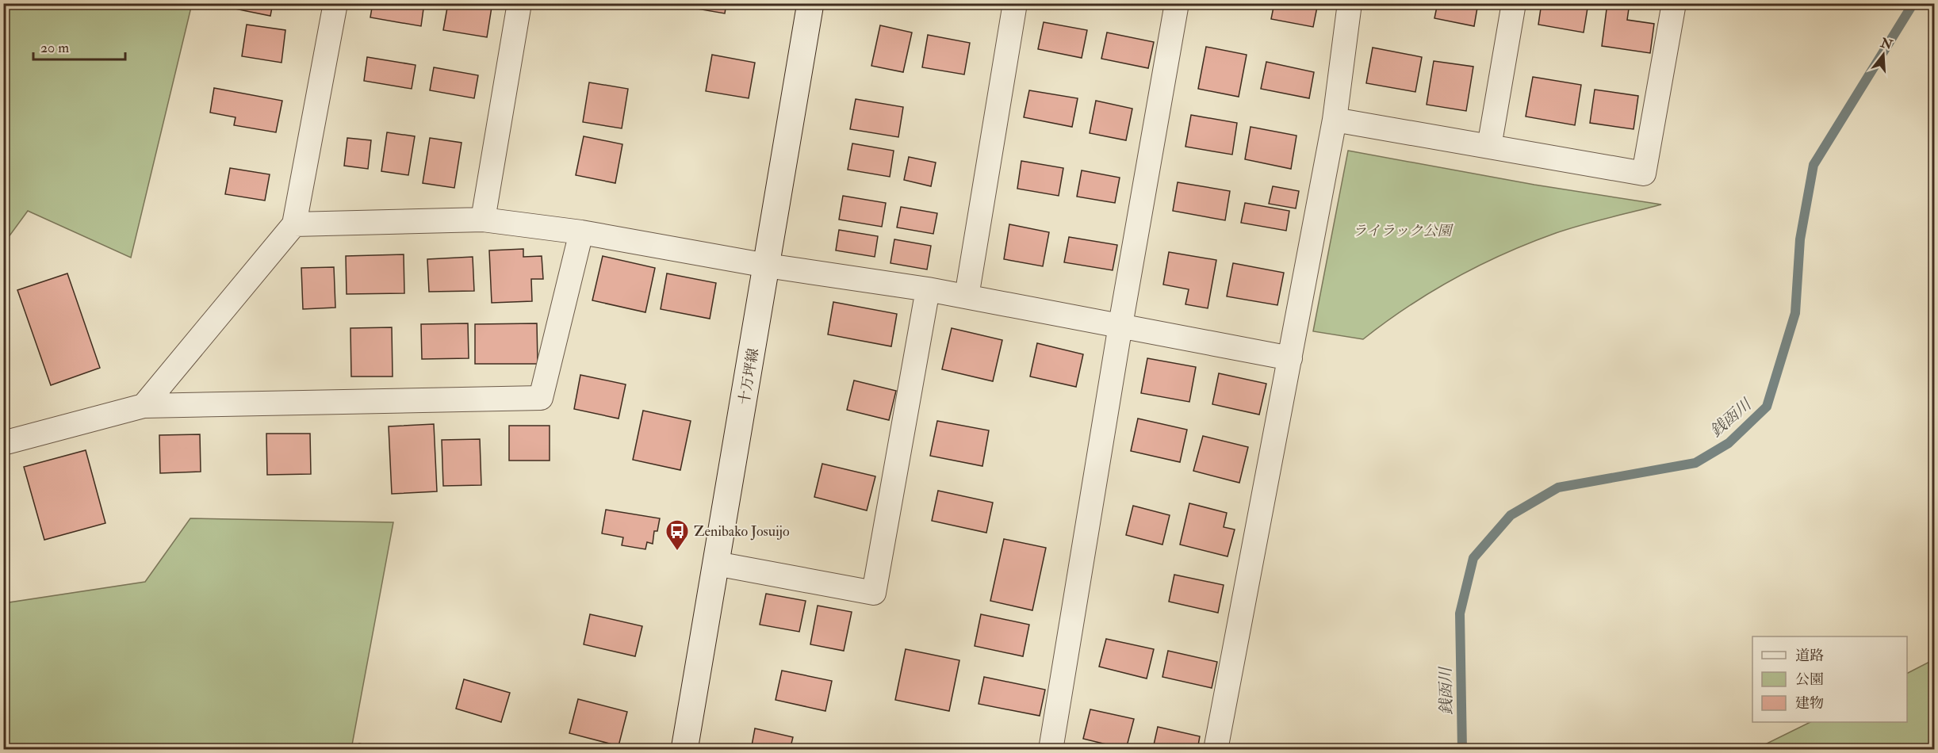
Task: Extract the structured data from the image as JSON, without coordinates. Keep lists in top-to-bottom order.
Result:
{
  "streets": {
    "street": ["十万坪線"]
  },
  "water": ["銭函川"],
  "parks": ["ライラック公園"],
  "places": {
    "bus stop": ["Zenibako Josuijo"]
  },
  "legend": ["道路", "公園", "建物"],
  "scale_bar": "20 m",
  "north": "top"
}
